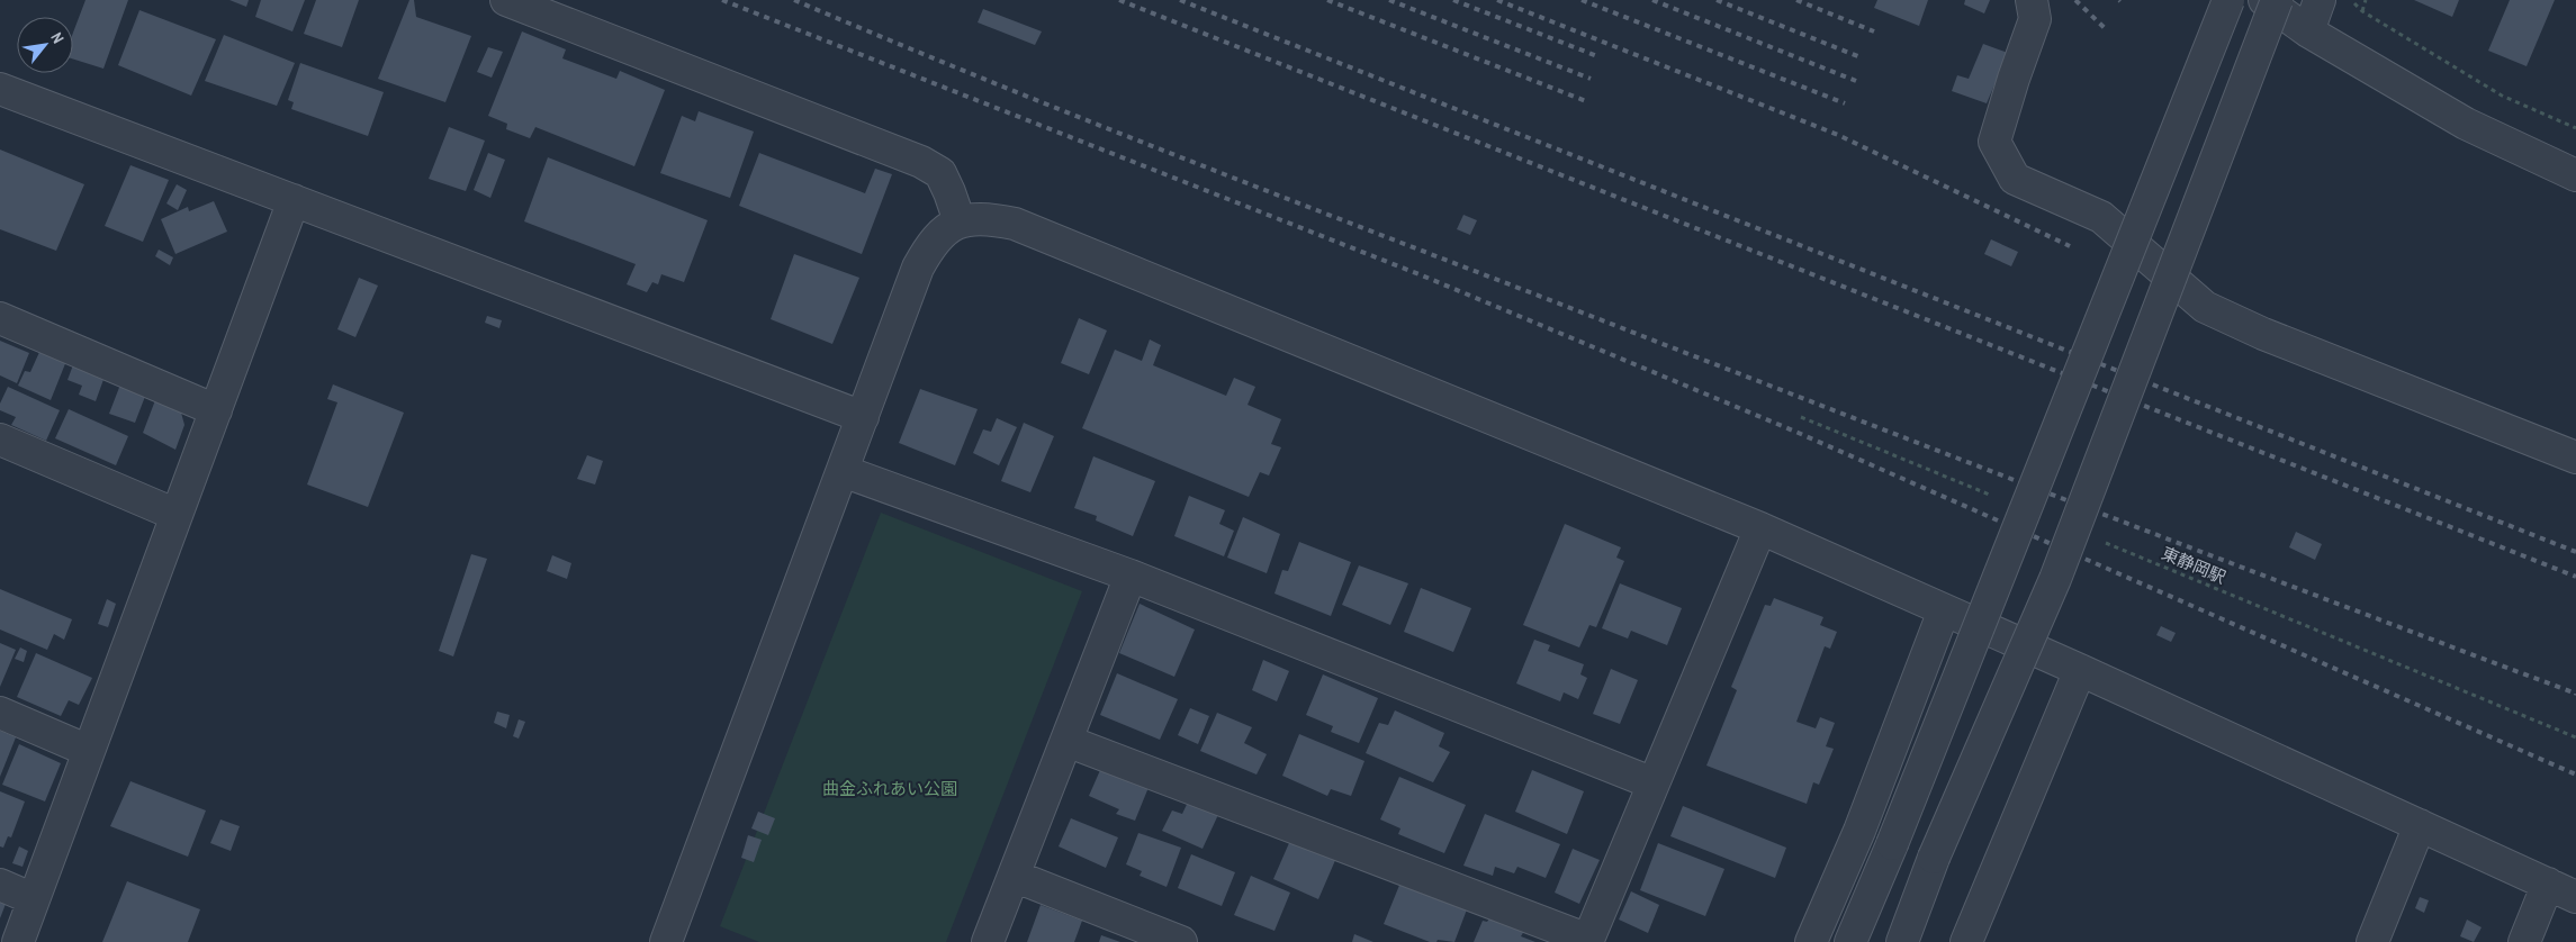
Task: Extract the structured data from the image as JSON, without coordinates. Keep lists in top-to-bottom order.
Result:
{
  "streets": {
    "path": ["東静岡駅"]
  },
  "parks": ["曲金ふれあい公園"],
  "north": "top right"
}
